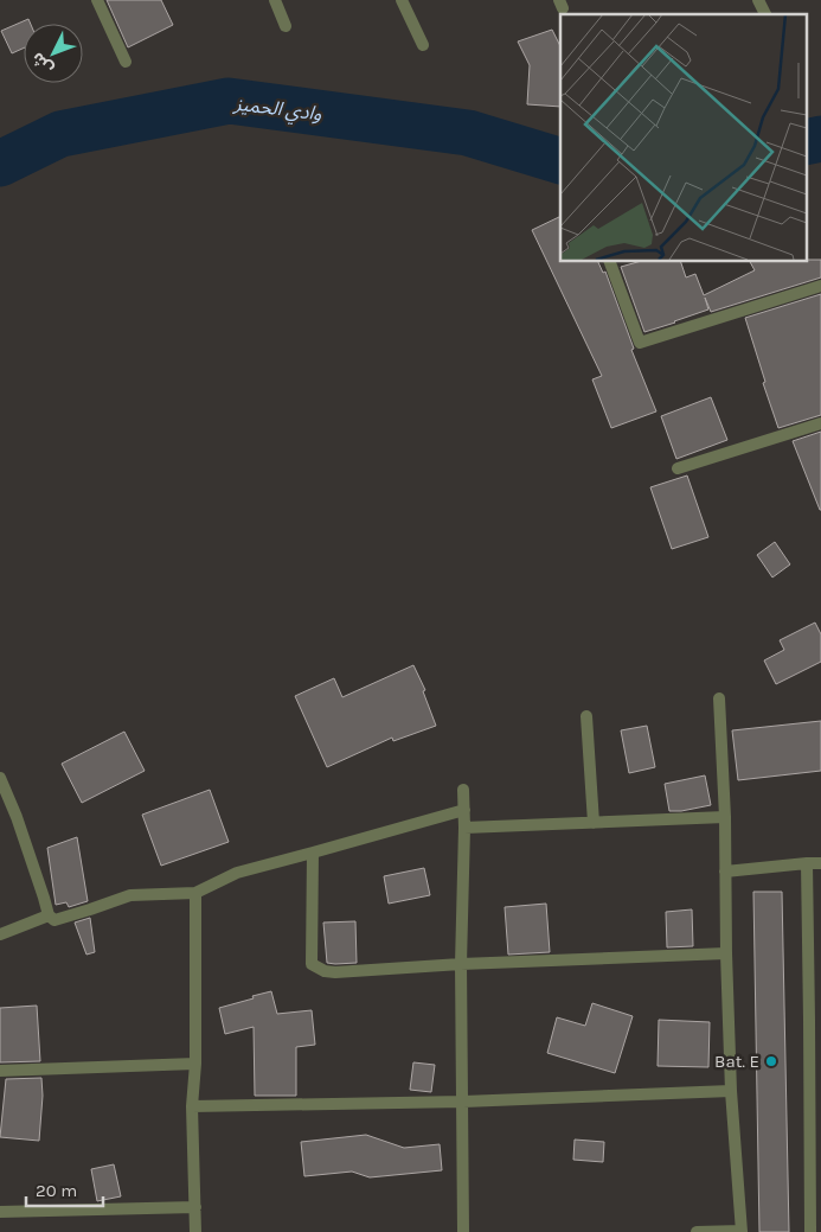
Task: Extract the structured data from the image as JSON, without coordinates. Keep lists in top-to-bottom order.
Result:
{
  "water": ["وادي الحميز"],
  "places": ["Bat. E"],
  "scale_bar": "20 m",
  "north": "bottom left"
}
